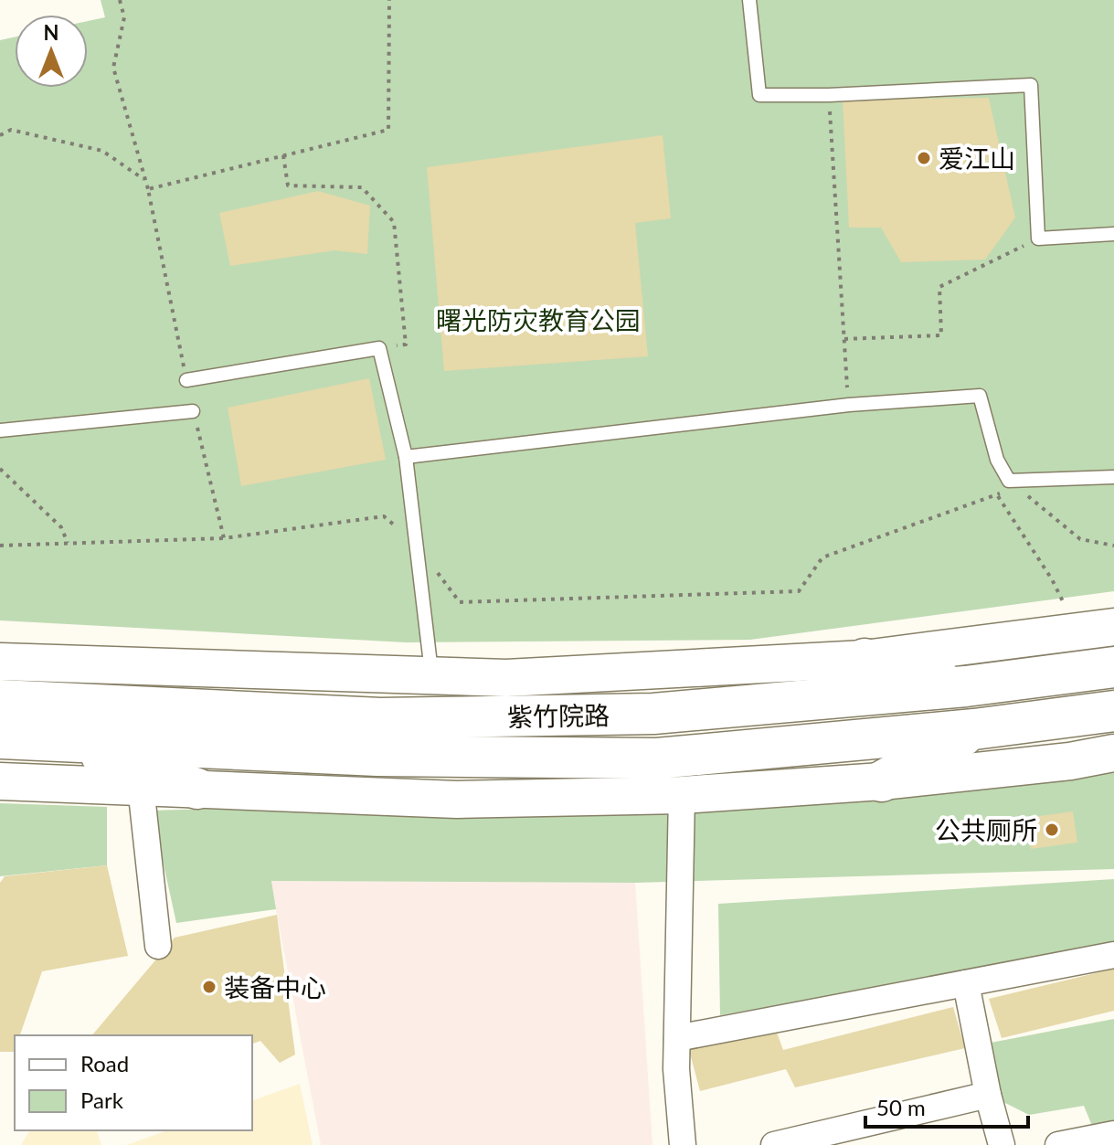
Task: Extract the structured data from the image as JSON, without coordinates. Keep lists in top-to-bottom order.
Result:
{
  "streets": {
    "main road": ["紫竹院路"]
  },
  "parks": ["曙光防灾教育公园"],
  "places": ["爱江山", "公共厕所", "装备中心"],
  "legend": ["Road", "Park"],
  "scale_bar": "50 m",
  "north": "top"
}
